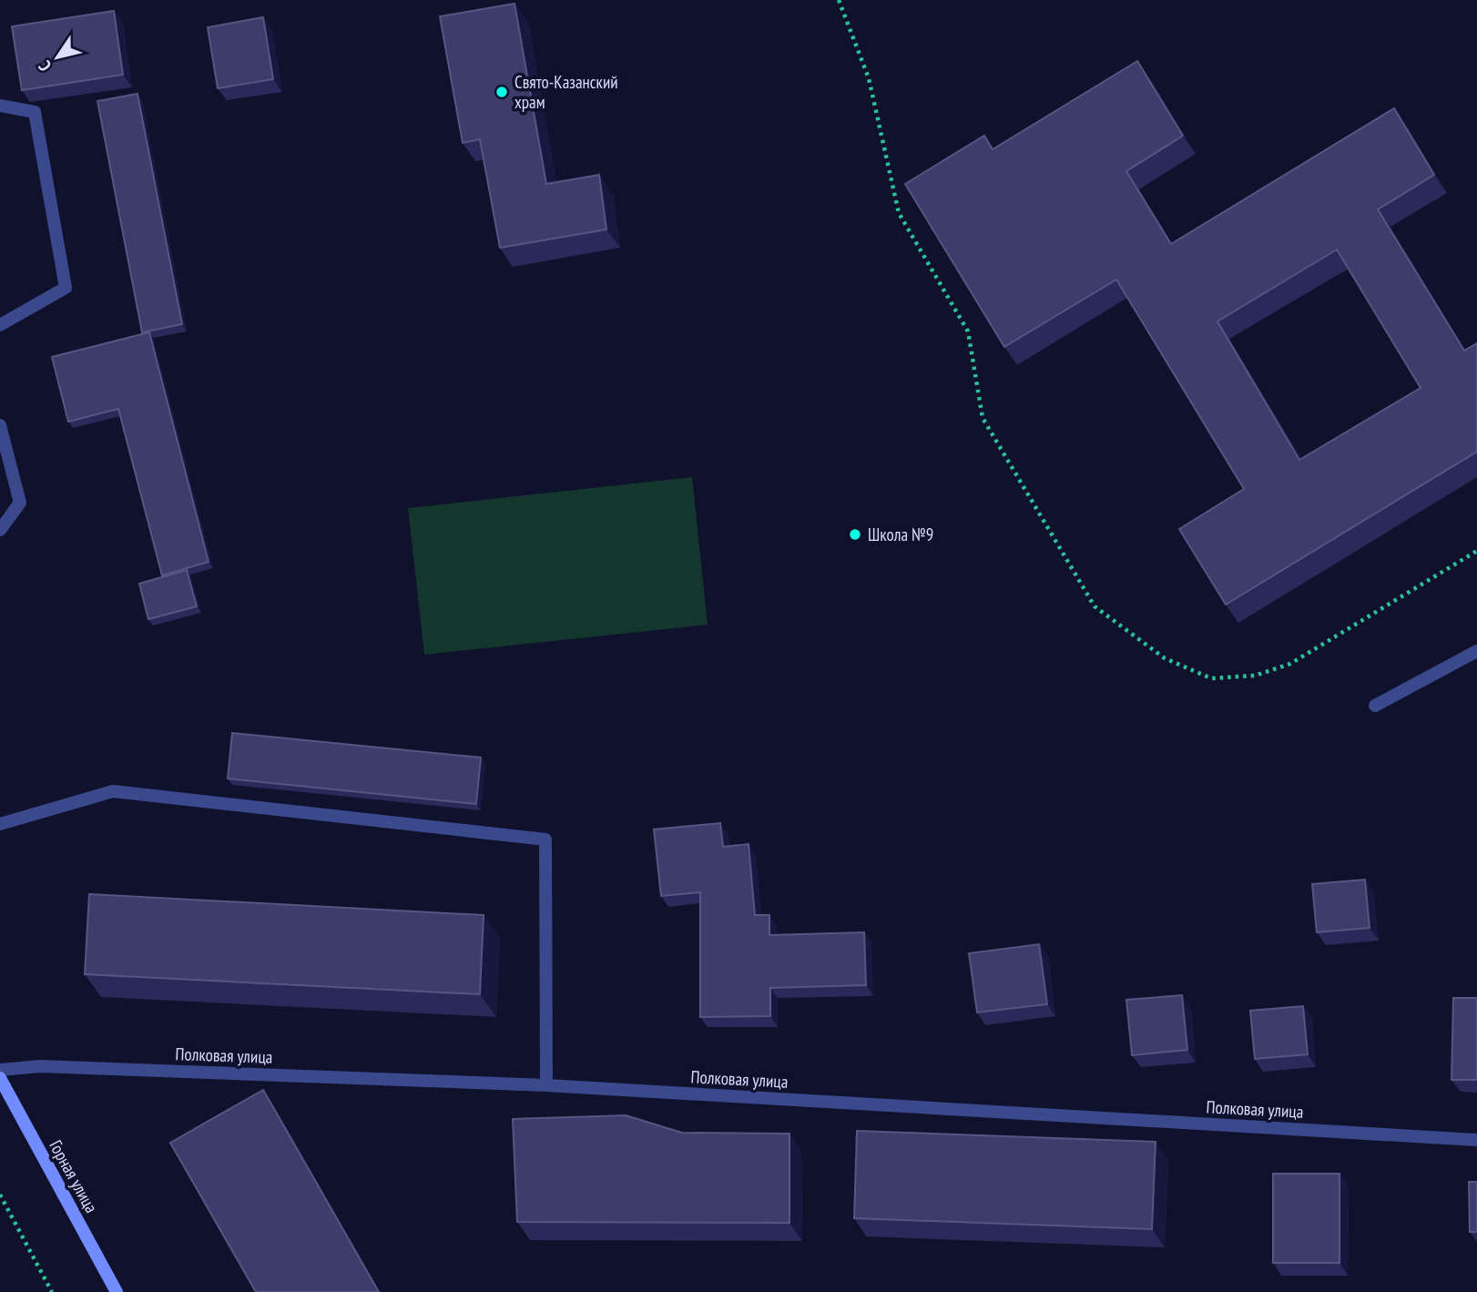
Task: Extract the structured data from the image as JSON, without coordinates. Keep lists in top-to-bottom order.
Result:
{
  "streets": {
    "main road": ["Горная улица"],
    "street": ["Полковая улица"]
  },
  "places": ["Свято-Казанский храм", "Школа №9"],
  "north": "bottom left"
}
